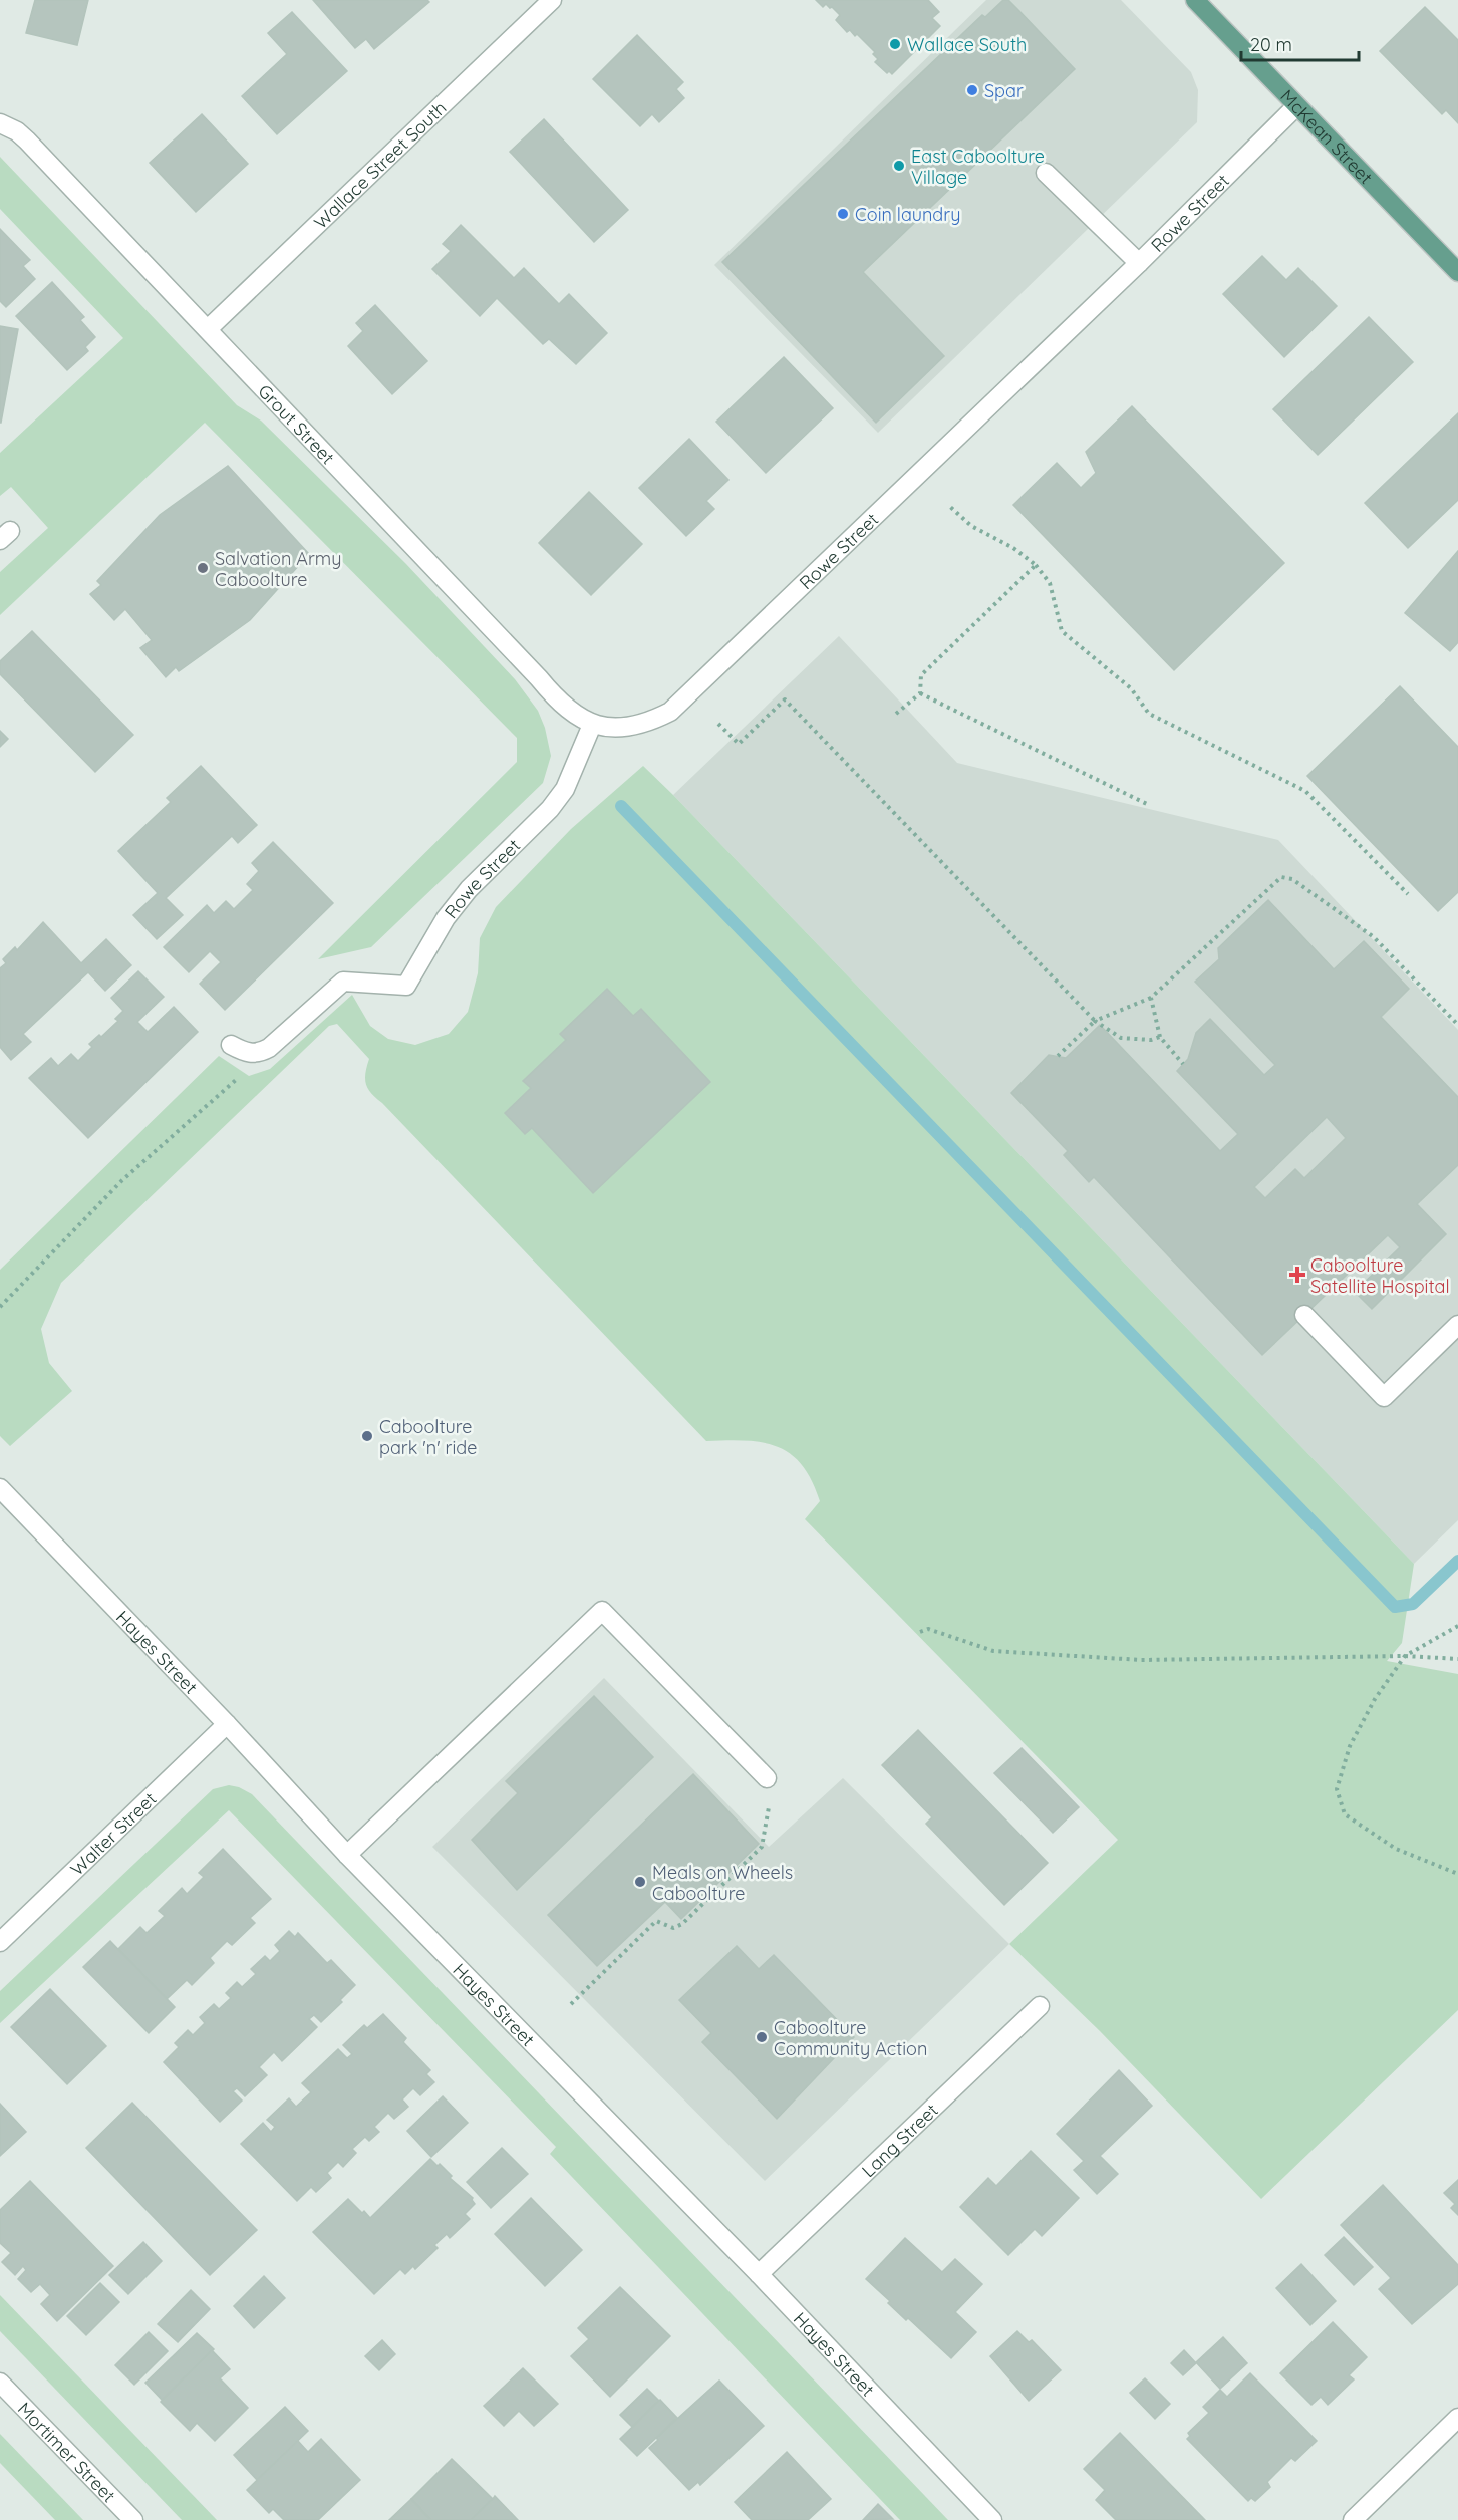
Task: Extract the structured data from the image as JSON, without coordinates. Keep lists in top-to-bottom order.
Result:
{
  "streets": {
    "main road": ["McKean Street"],
    "street": [
      "Wallace Street South",
      "Rowe Street",
      "Grout Street",
      "Hayes Street",
      "Walter Street",
      "Lang Street",
      "Mortimer Street"
    ]
  },
  "crossings": [
    ["McKean Street", "Rowe Street"],
    ["Wallace Street South", "Grout Street"],
    ["Rowe Street", "Grout Street"],
    ["Hayes Street", "Walter Street"],
    ["Hayes Street", "Lang Street"]
  ],
  "places": {
    "other": [
      "Wallace South",
      "Spar",
      "East Caboolture Village",
      "Coin laundry",
      "Salvation Army Caboolture",
      "Caboolture park 'n' ride",
      "Meals on Wheels Caboolture",
      "Caboolture Community Action"
    ],
    "health": ["Caboolture Satellite Hospital"]
  },
  "scale_bar": "20 m"
}
